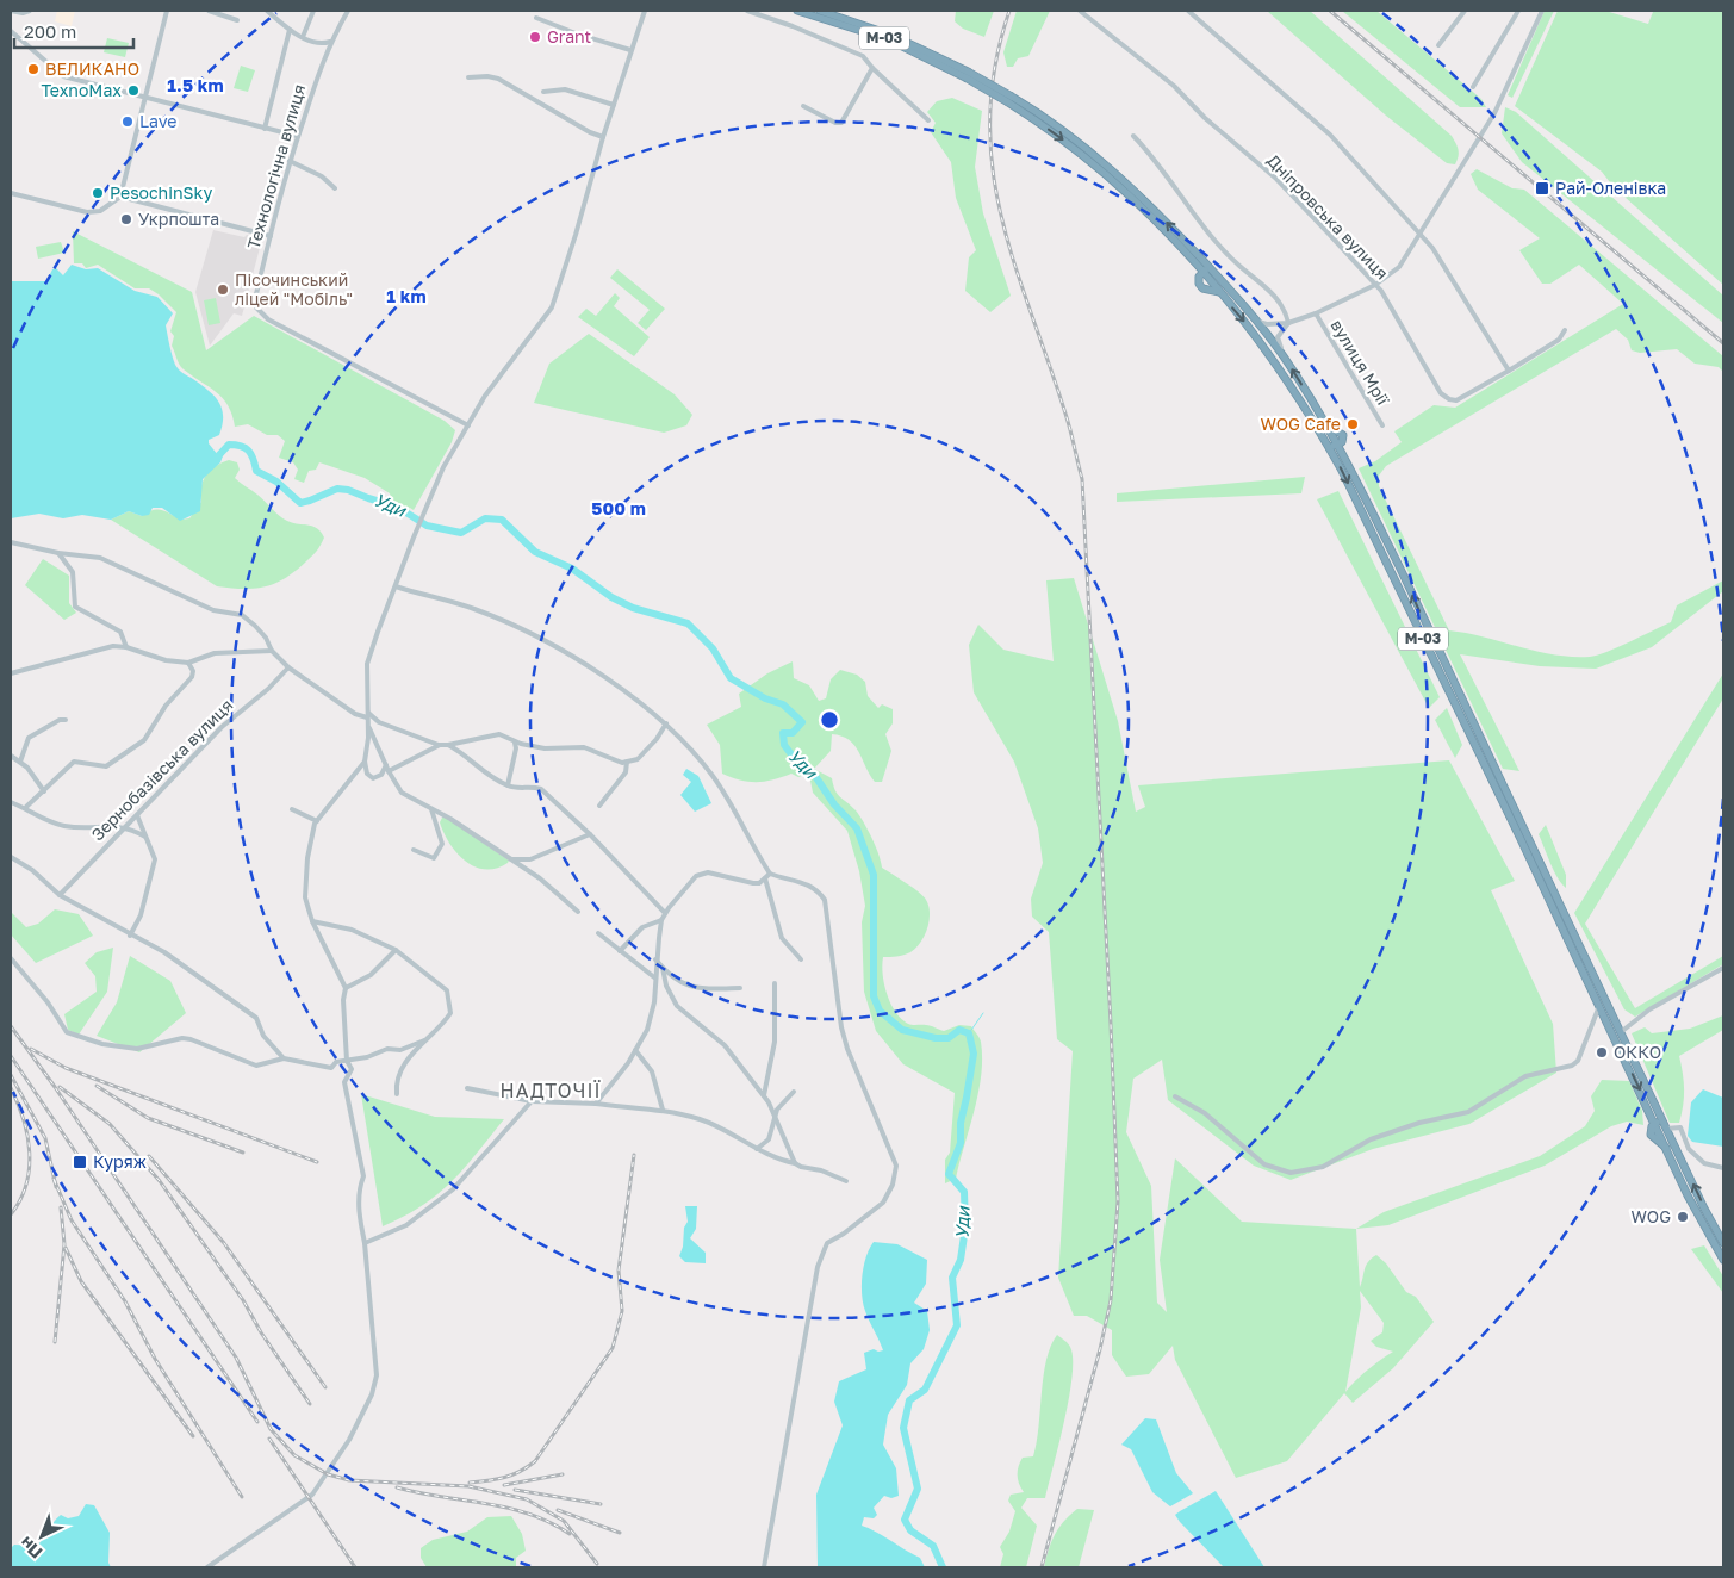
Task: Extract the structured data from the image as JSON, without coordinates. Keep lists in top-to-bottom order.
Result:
{
  "streets": {
    "highway": ["М-03"],
    "street": [
      "Технологічна вулиця",
      "Дніпровська вулиця",
      "вулиця Мрії",
      "Зернобазівська вулиця"
    ]
  },
  "districts": ["НАДТОЧІЇ"],
  "water": ["Уди"],
  "places": {
    "other": [
      "Grant",
      "ВЕЛИКАНО",
      "TexnoMax",
      "Lave",
      "PesochinSky",
      "Укрпошта",
      "Пісочинський ліцей \"Мобіль\"",
      "WOG Cafe",
      "ОККО",
      "WOG"
    ],
    "transit": ["Рай-Оленівка", "Куряж"]
  },
  "scale_bar": "200 m",
  "north": "bottom left",
  "rings": ["1.5 km", "1 km", "500 m"]
}
